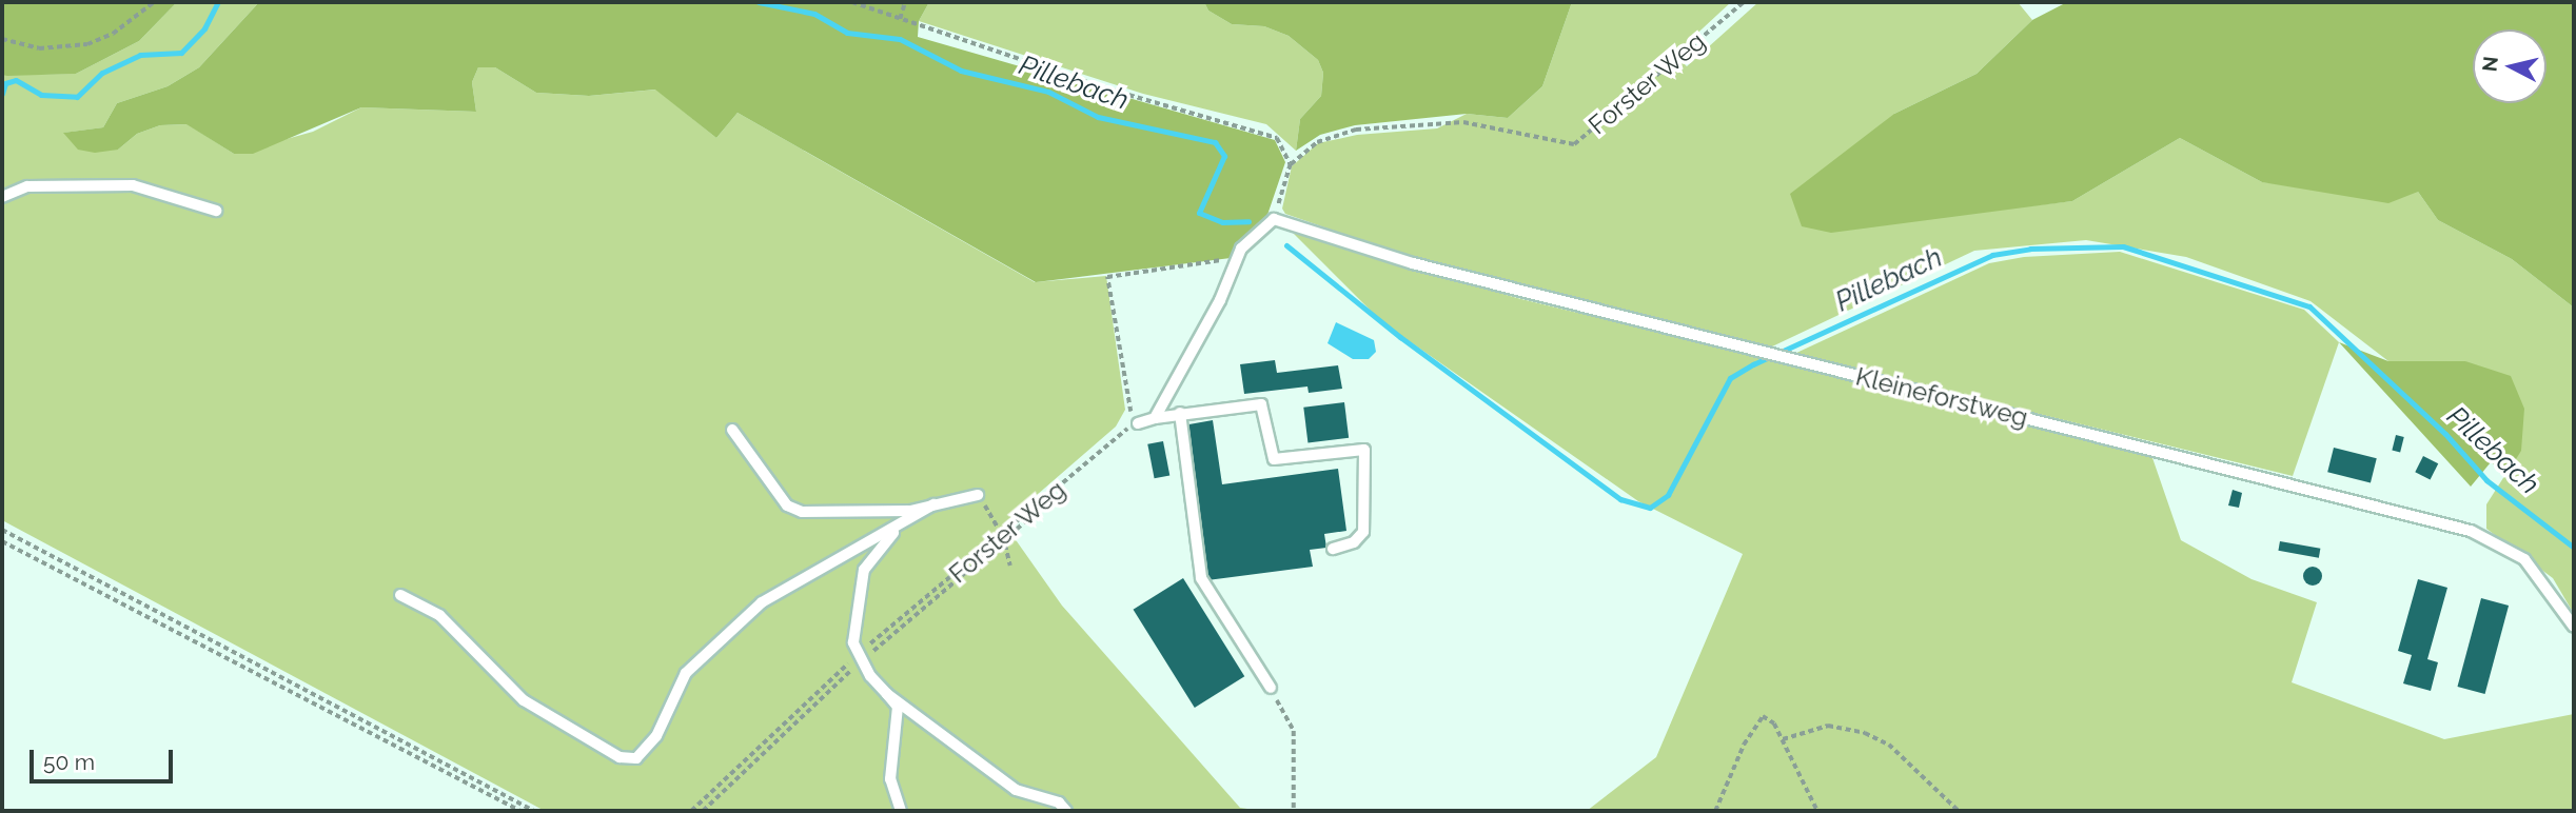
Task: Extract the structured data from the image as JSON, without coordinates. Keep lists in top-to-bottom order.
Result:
{
  "streets": {
    "lane": ["Kleineforstweg"],
    "path": ["Forster Weg"]
  },
  "water": ["Pillebach"],
  "scale_bar": "50 m",
  "north": "left"
}
